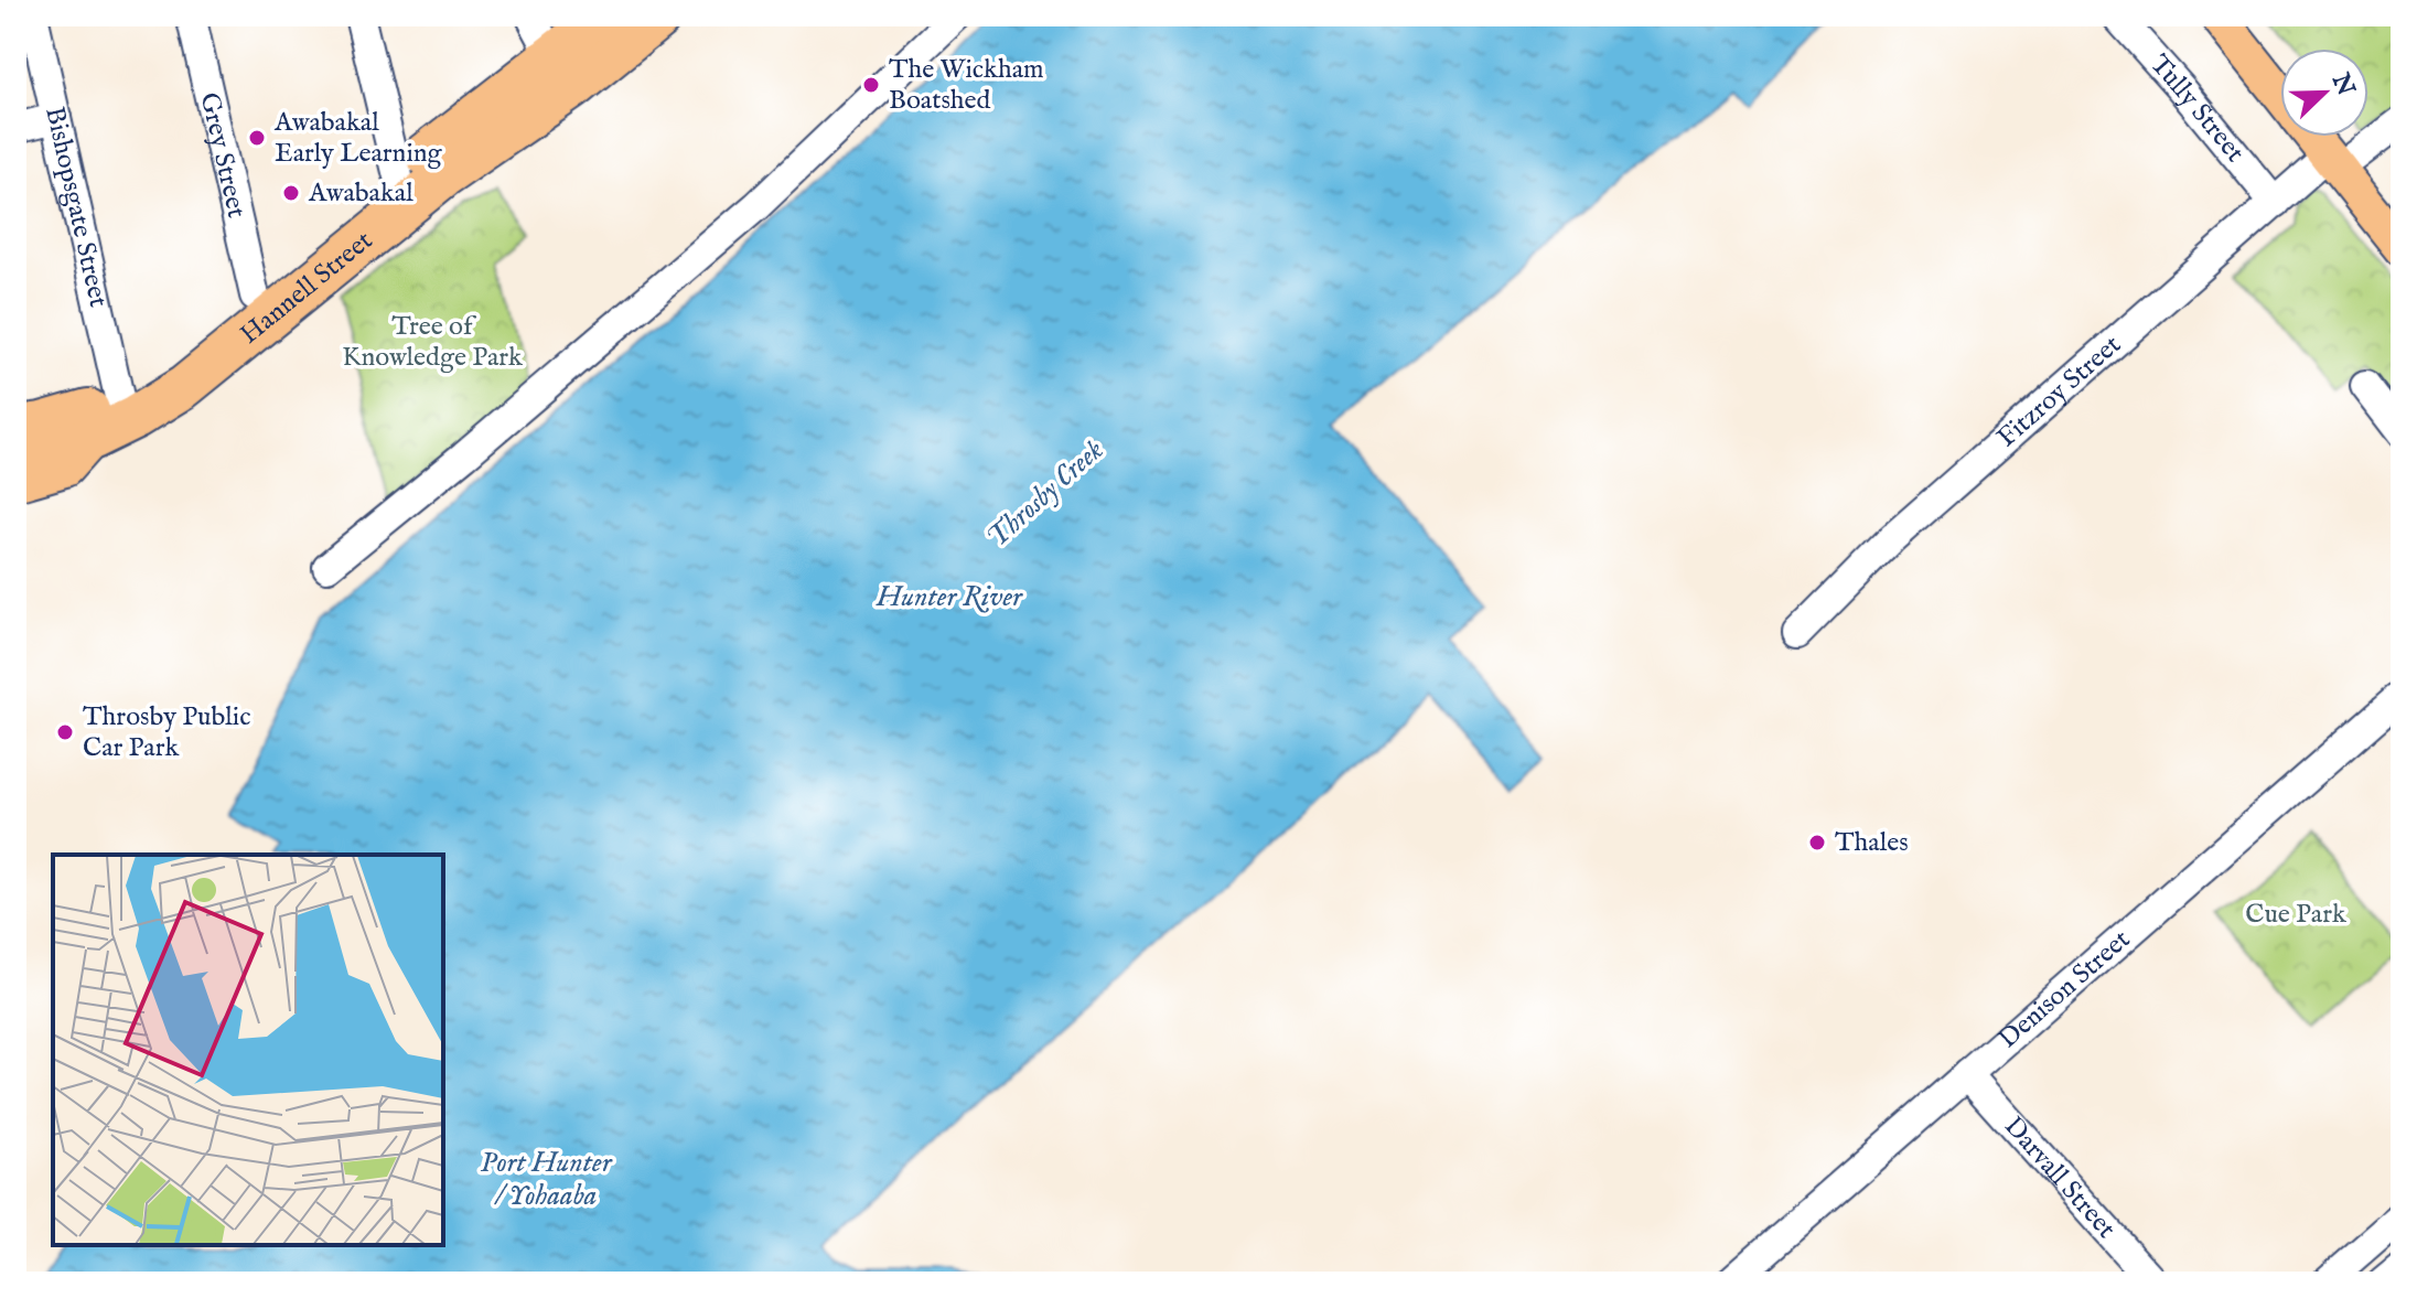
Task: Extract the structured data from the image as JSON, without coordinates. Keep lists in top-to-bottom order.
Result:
{
  "streets": {
    "highway": ["Hannell Street"],
    "street": [
      "Tully Street",
      "Grey Street",
      "Bishopsgate Street",
      "Fitzroy Street",
      "Denison Street",
      "Darvall Street"
    ]
  },
  "crossings": [
    ["Tully Street", "Fitzroy Street"],
    ["Grey Street", "Hannell Street"],
    ["Bishopsgate Street", "Hannell Street"],
    ["Denison Street", "Darvall Street"]
  ],
  "water": ["Throsby Creek", "Hunter River", "Port Hunter / Yohaaba"],
  "parks": ["Tree of Knowledge Park", "Cue Park"],
  "places": [
    "The Wickham Boatshed",
    "Awabakal Early Learning",
    "Awabakal",
    "Throsby Public Car Park",
    "Thales"
  ],
  "north": "top right"
}
